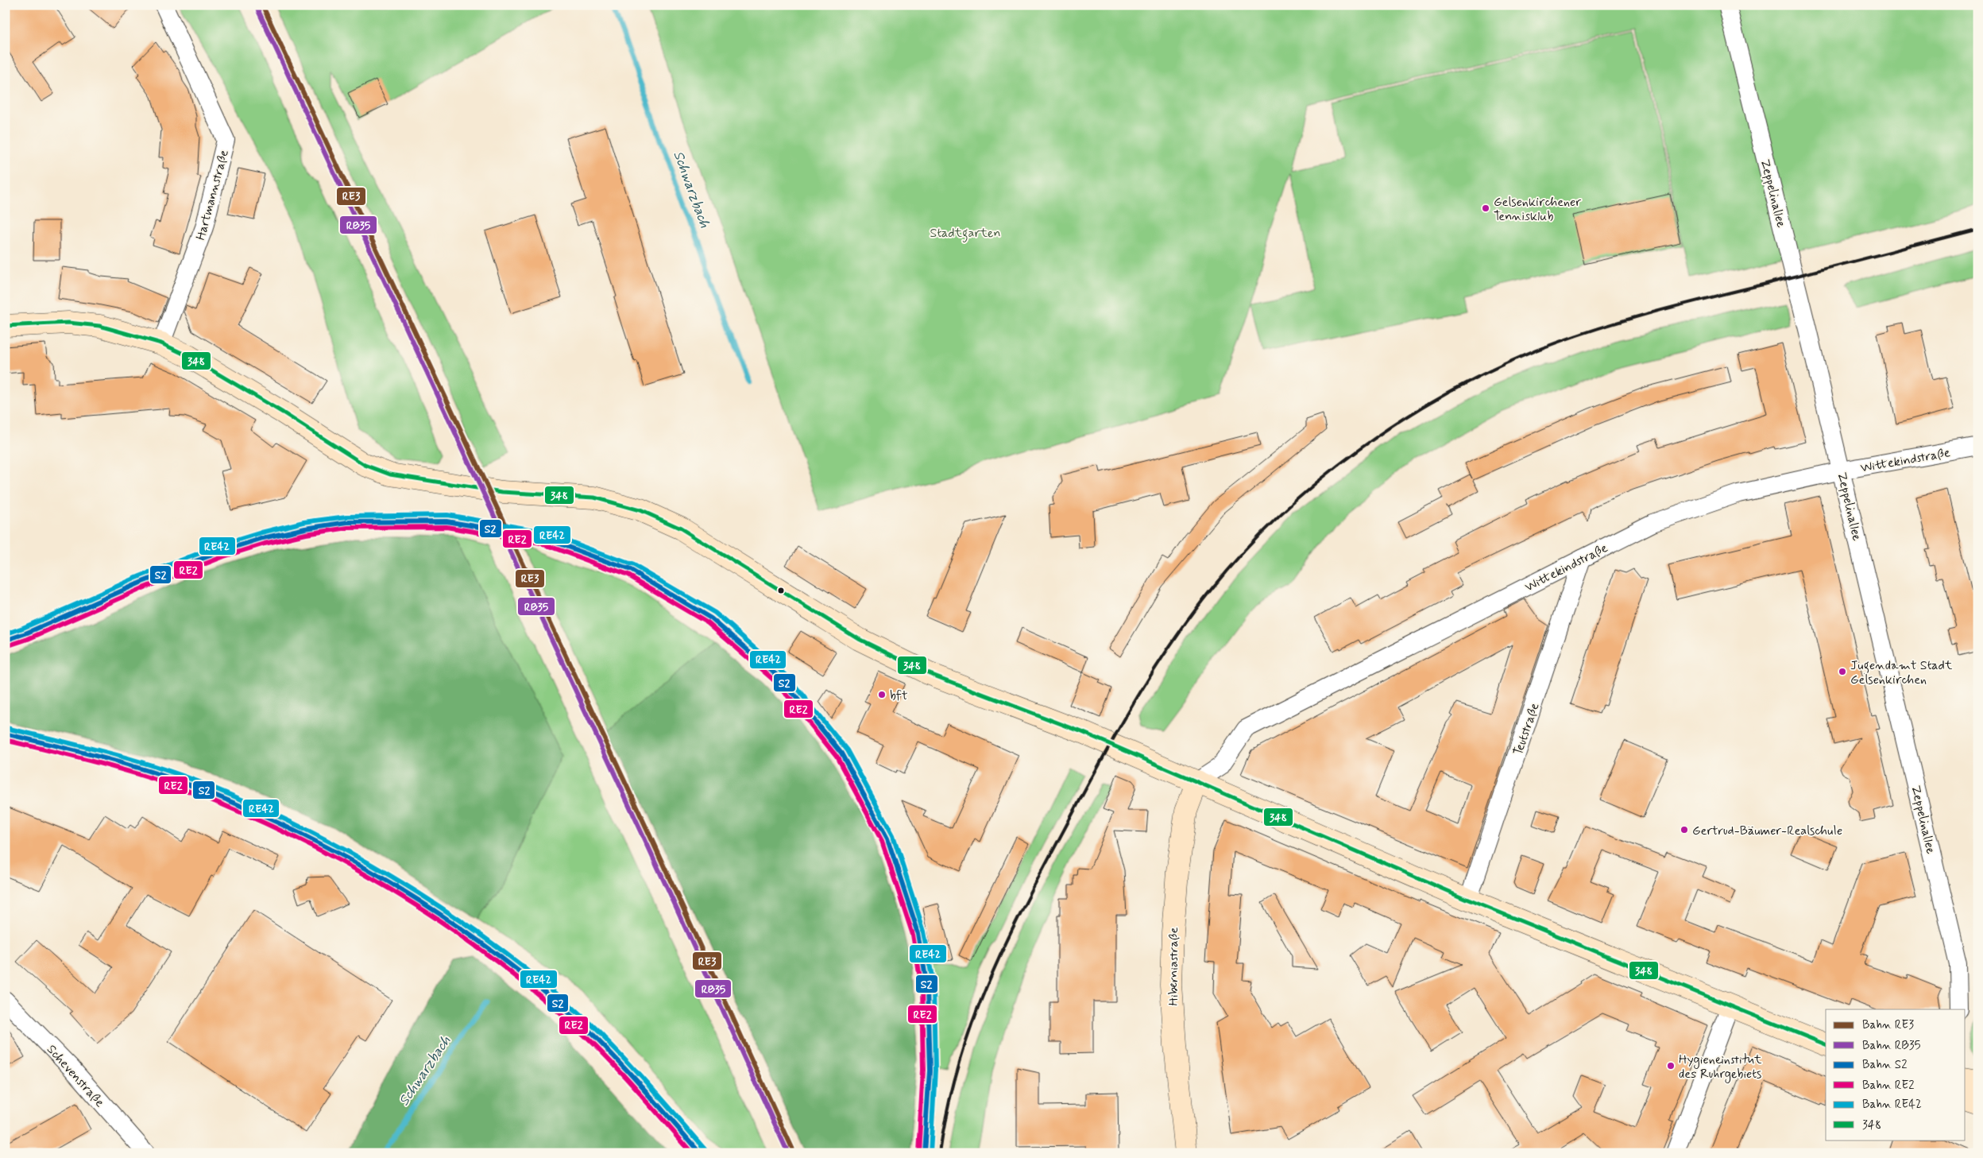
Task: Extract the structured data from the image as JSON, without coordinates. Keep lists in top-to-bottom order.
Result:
{
  "streets": {
    "main road": ["Hiberniastraße"],
    "street": [
      "Zeppelinallee",
      "Hartmannstraße",
      "Wittekindstraße",
      "Teutstraße",
      "Schevenstraße"
    ]
  },
  "crossings": [
    ["Zeppelinallee", "Wittekindstraße"],
    ["Wittekindstraße", "Teutstraße"],
    ["Wittekindstraße", "Hiberniastraße"]
  ],
  "water": ["Schwarzbach"],
  "parks": ["Stadtgarten"],
  "places": [
    "Gelsenkirchener Tennisklub",
    "Jugendamt Stadt Gelsenkirchen",
    "bft",
    "Gertrud-Bäumer-Realschule",
    "Hygieneinstitut des Ruhrgebiets"
  ],
  "lines": [
    "rail line RE3",
    "rail line RB35",
    "transit line 348",
    "rail line RE42",
    "rail line S2",
    "rail line RE2"
  ],
  "legend": [
    "Bahn RE3",
    "Bahn RB35",
    "Bahn S2",
    "Bahn RE2",
    "Bahn RE42",
    "348"
  ]
}
